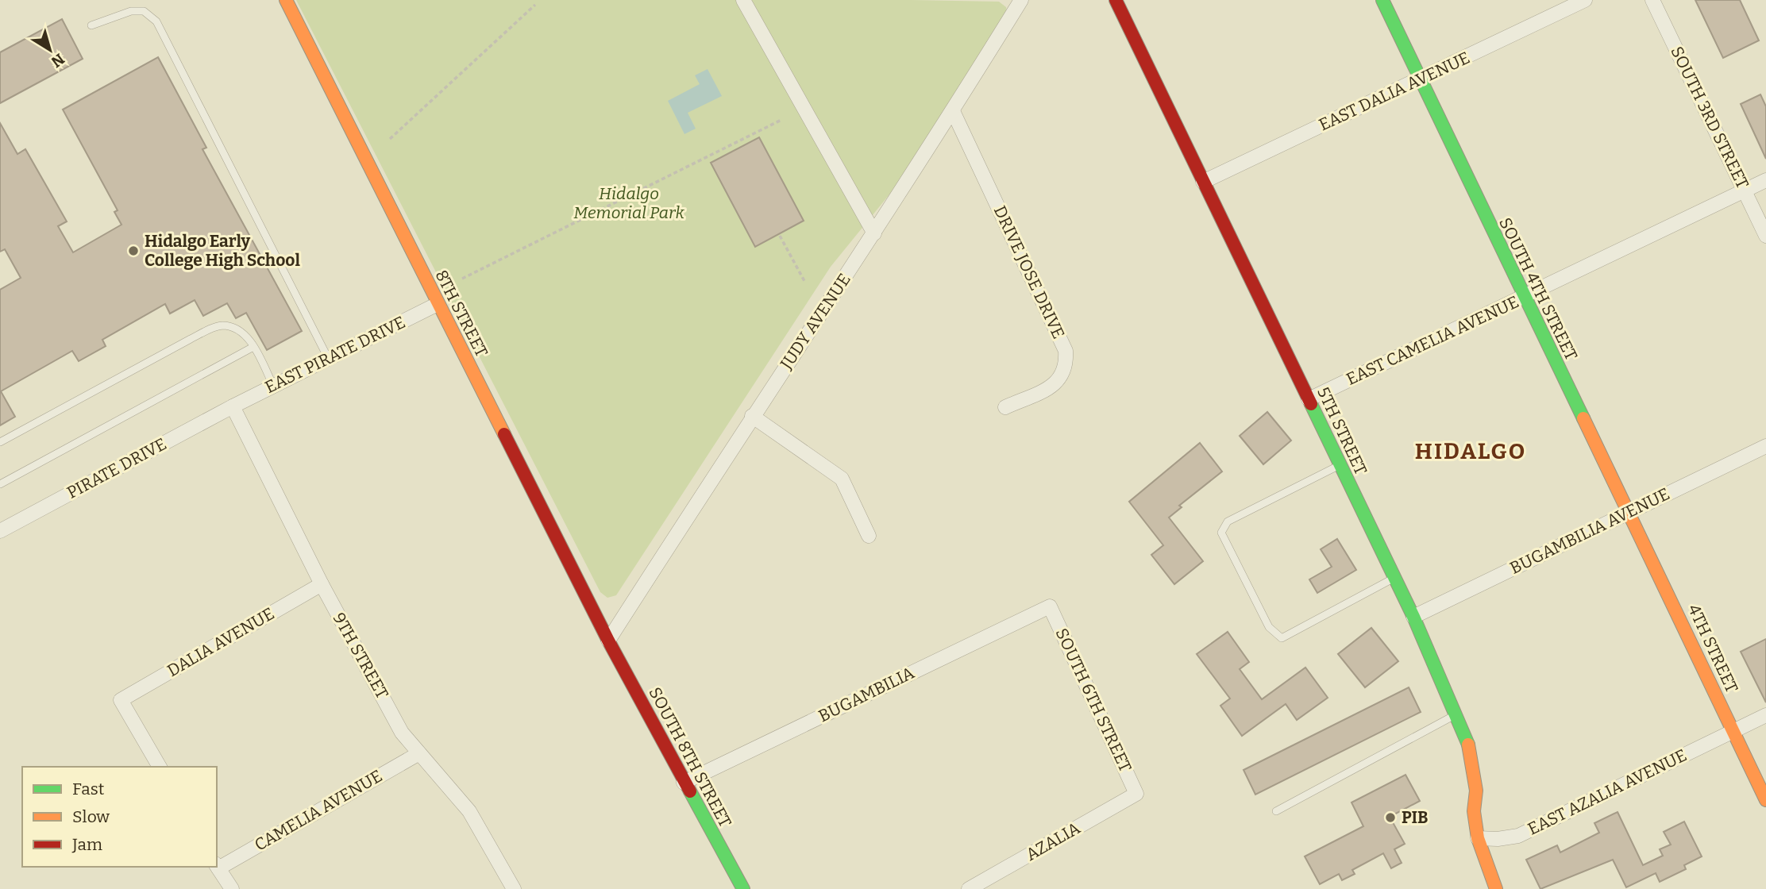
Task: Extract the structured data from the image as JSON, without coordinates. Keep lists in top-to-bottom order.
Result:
{
  "streets": {
    "street": [
      "EAST DALIA AVENUE",
      "SOUTH 3RD STREET",
      "DRIVE JOSE DRIVE",
      "SOUTH 4TH STREET",
      "8TH STREET",
      "JUDY AVENUE",
      "EAST CAMELIA AVENUE",
      "EAST PIRATE DRIVE",
      "5TH STREET",
      "PIRATE DRIVE",
      "BUGAMBILIA AVENUE",
      "DALIA AVENUE",
      "4TH STREET",
      "9TH STREET",
      "BUGAMBILIA",
      "SOUTH 6TH STREET",
      "SOUTH 8TH STREET",
      "EAST AZALIA AVENUE",
      "CAMELIA AVENUE",
      "AZALIA"
    ]
  },
  "crossings": [
    ["EAST DALIA AVENUE", "SOUTH 4TH STREET"],
    ["EAST DALIA AVENUE", "5TH STREET"],
    ["SOUTH 3RD STREET", "EAST CAMELIA AVENUE"],
    ["DRIVE JOSE DRIVE", "JUDY AVENUE"],
    ["SOUTH 4TH STREET", "EAST CAMELIA AVENUE"],
    ["SOUTH 4TH STREET", "BUGAMBILIA AVENUE"],
    ["SOUTH 4TH STREET", "4TH STREET"],
    ["8TH STREET", "JUDY AVENUE"],
    ["8TH STREET", "EAST PIRATE DRIVE"],
    ["8TH STREET", "SOUTH 8TH STREET"],
    ["JUDY AVENUE", "SOUTH 8TH STREET"],
    ["EAST CAMELIA AVENUE", "5TH STREET"],
    ["EAST PIRATE DRIVE", "PIRATE DRIVE"],
    ["EAST PIRATE DRIVE", "9TH STREET"],
    ["5TH STREET", "BUGAMBILIA AVENUE"],
    ["5TH STREET", "EAST AZALIA AVENUE"],
    ["PIRATE DRIVE", "9TH STREET"],
    ["BUGAMBILIA AVENUE", "4TH STREET"],
    ["DALIA AVENUE", "9TH STREET"],
    ["4TH STREET", "EAST AZALIA AVENUE"],
    ["9TH STREET", "CAMELIA AVENUE"],
    ["BUGAMBILIA", "SOUTH 6TH STREET"],
    ["BUGAMBILIA", "SOUTH 8TH STREET"],
    ["SOUTH 6TH STREET", "AZALIA"]
  ],
  "districts": ["HIDALGO"],
  "parks": ["Hidalgo Memorial Park"],
  "places": ["Hidalgo Early College High School", "PIB"],
  "legend": ["Fast", "Slow", "Jam"],
  "north": "bottom right"
}
